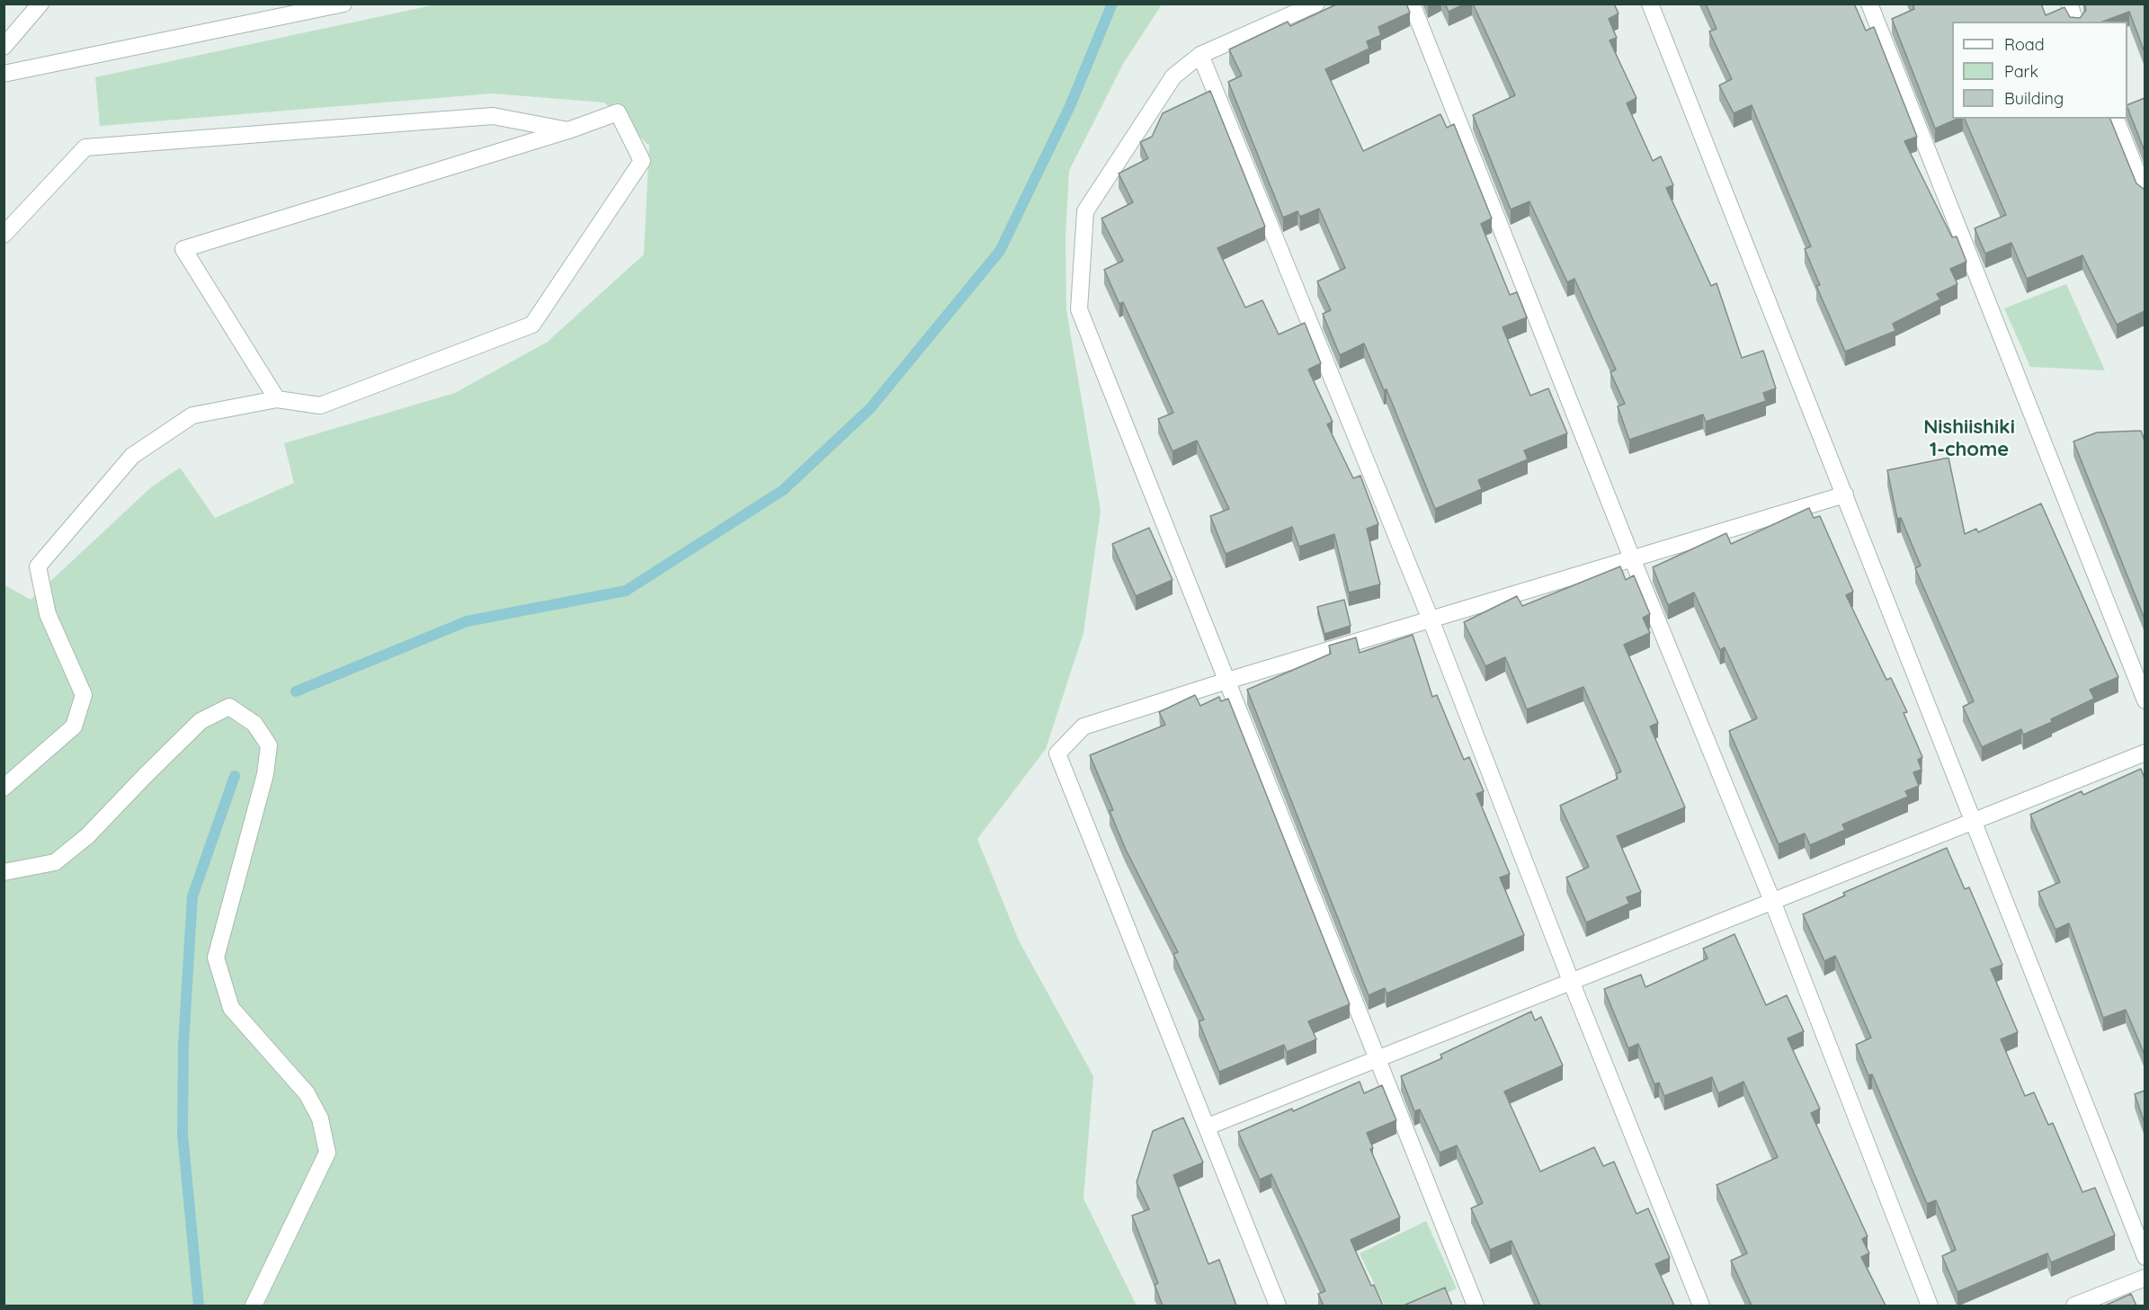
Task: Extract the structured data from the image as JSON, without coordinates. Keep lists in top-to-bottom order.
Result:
{
  "districts": ["Nishiishiki 1-chome"],
  "legend": ["Road", "Park", "Building"]
}
